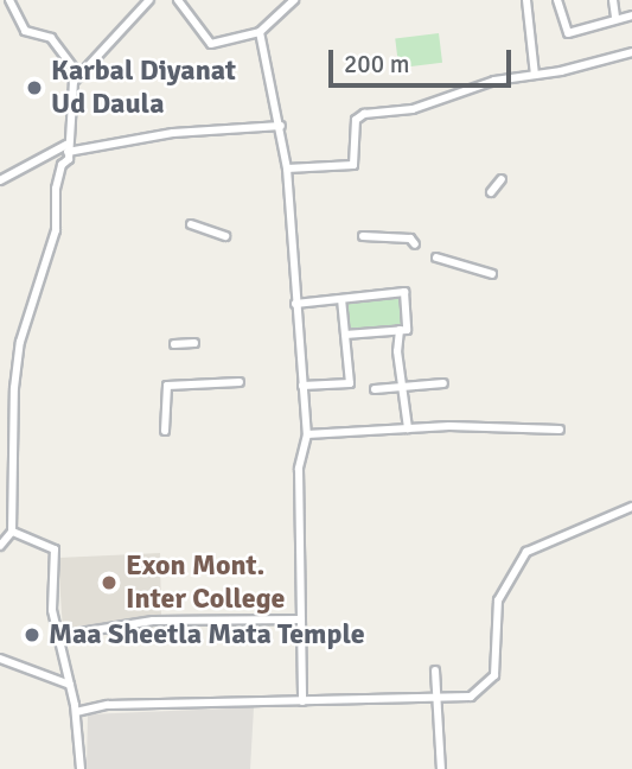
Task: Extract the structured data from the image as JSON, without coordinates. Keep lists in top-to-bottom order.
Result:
{
  "places": ["Karbal Diyanat Ud Daula", "Exon Mont. Inter College", "Maa Sheetla Mata Temple"],
  "scale_bar": "200 m"
}
